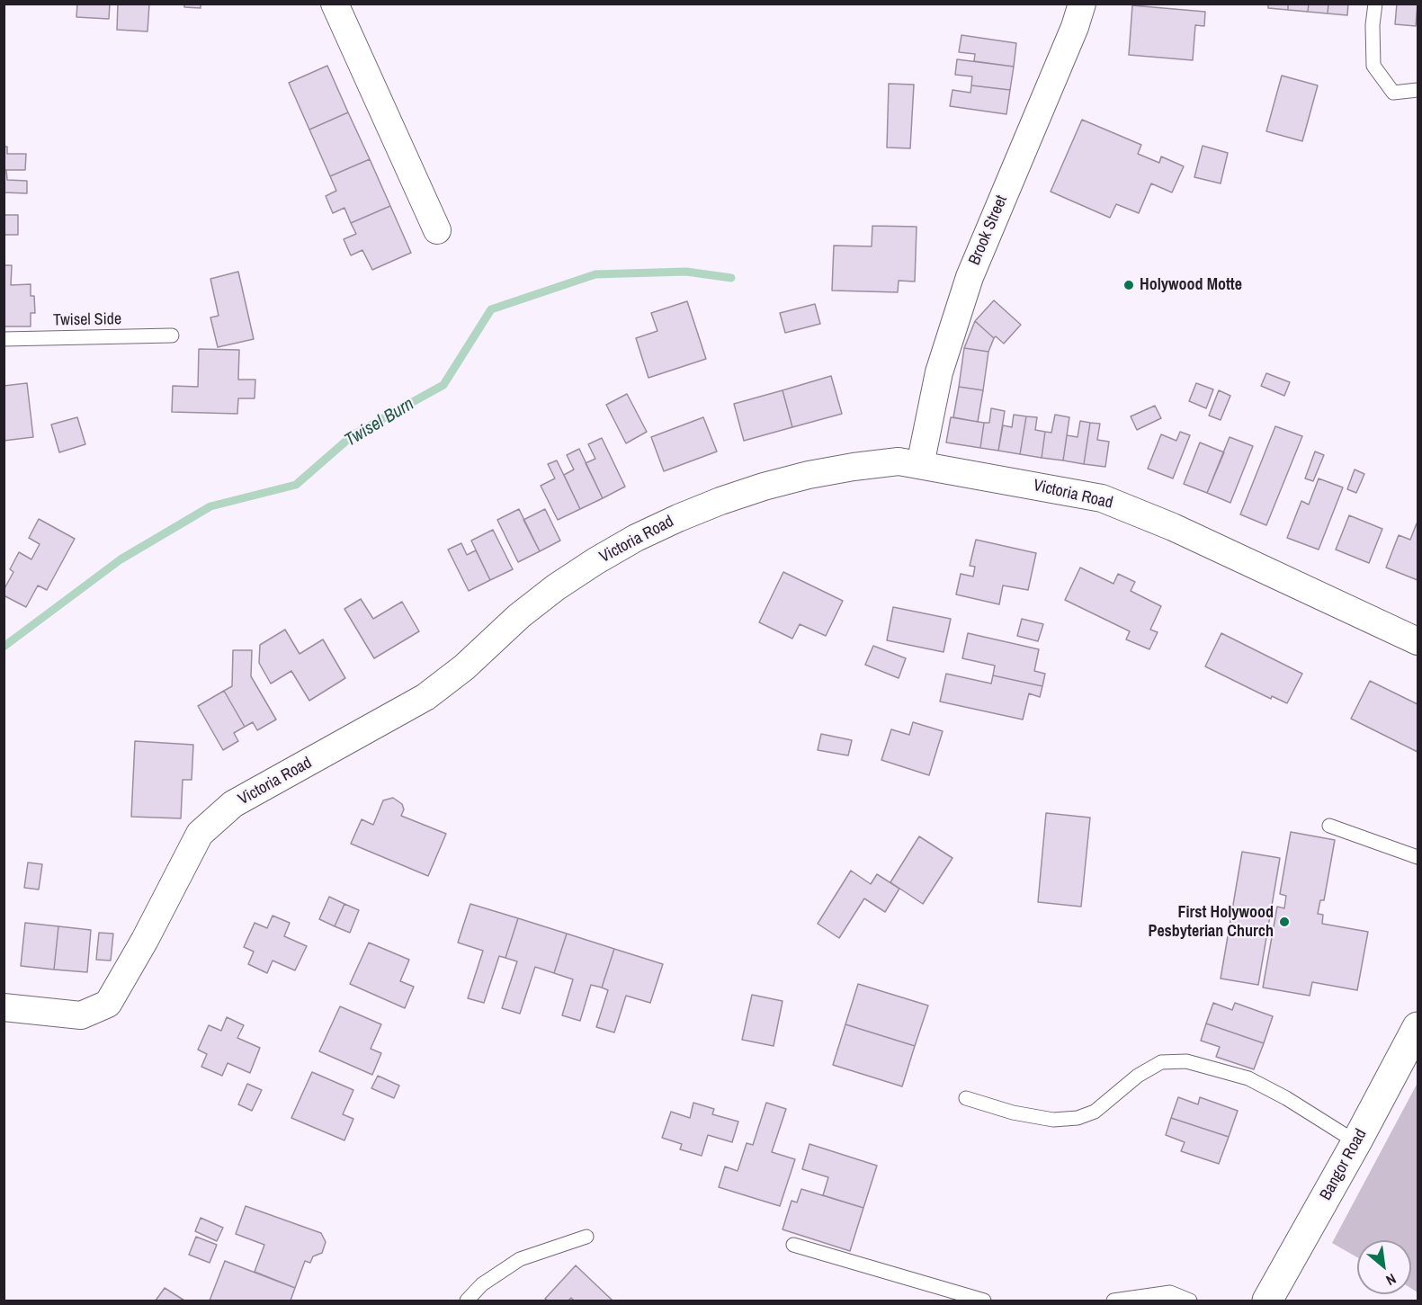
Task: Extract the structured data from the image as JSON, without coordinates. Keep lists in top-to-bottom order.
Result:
{
  "streets": {
    "main road": ["Bangor Road"],
    "street": ["Brook Street", "Victoria Road"],
    "lane": ["Twisel Side"]
  },
  "crossings": [
    ["Brook Street", "Victoria Road"]
  ],
  "water": ["Twisel Burn"],
  "places": ["Holywood Motte", "First Holywood Pesbyterian Church"],
  "north": "bottom right"
}
